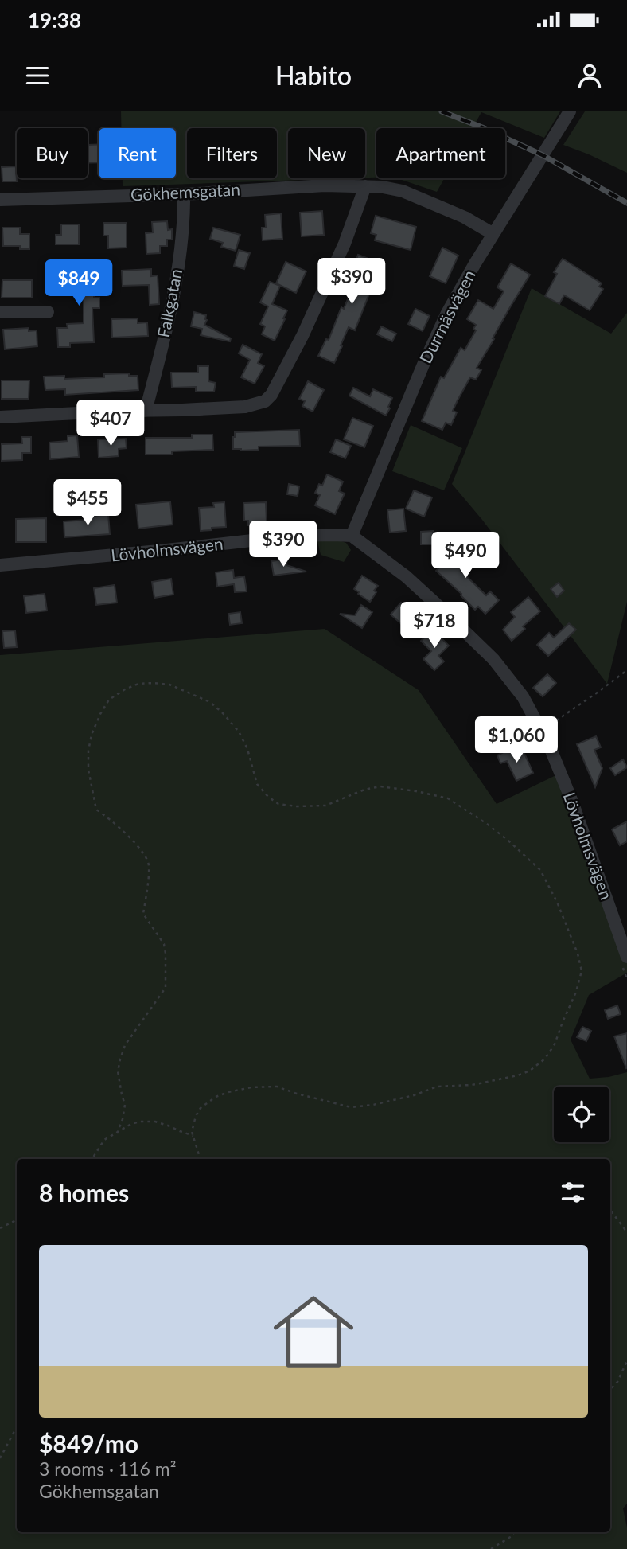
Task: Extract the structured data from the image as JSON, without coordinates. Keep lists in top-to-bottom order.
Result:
{
  "streets": {
    "street": [
      "Gökhemsgatan",
      "Falkgatan",
      "Durrnäsvägen",
      "Lövholmsvägen"
    ]
  },
  "crossings": [
    ["Gökhemsgatan", "Falkgatan"],
    ["Gökhemsgatan", "Durrnäsvägen"],
    ["Durrnäsvägen", "Lövholmsvägen"]
  ],
  "page": {
    "status": "19:38",
    "header": "Habito",
    "chip": [
      "Buy",
      "Rent",
      "Filters",
      "New",
      "Apartment"
    ],
    "price": [
      "$390",
      "$849",
      "$407",
      "$455",
      "$390",
      "$490",
      "$718",
      "$1,060"
    ],
    "heading": "8 homes",
    "list": [
      {
        "name": "$849/mo",
        "note": "3 rooms · 116 m² · Gökhemsgatan"
      }
    ]
  }
}
